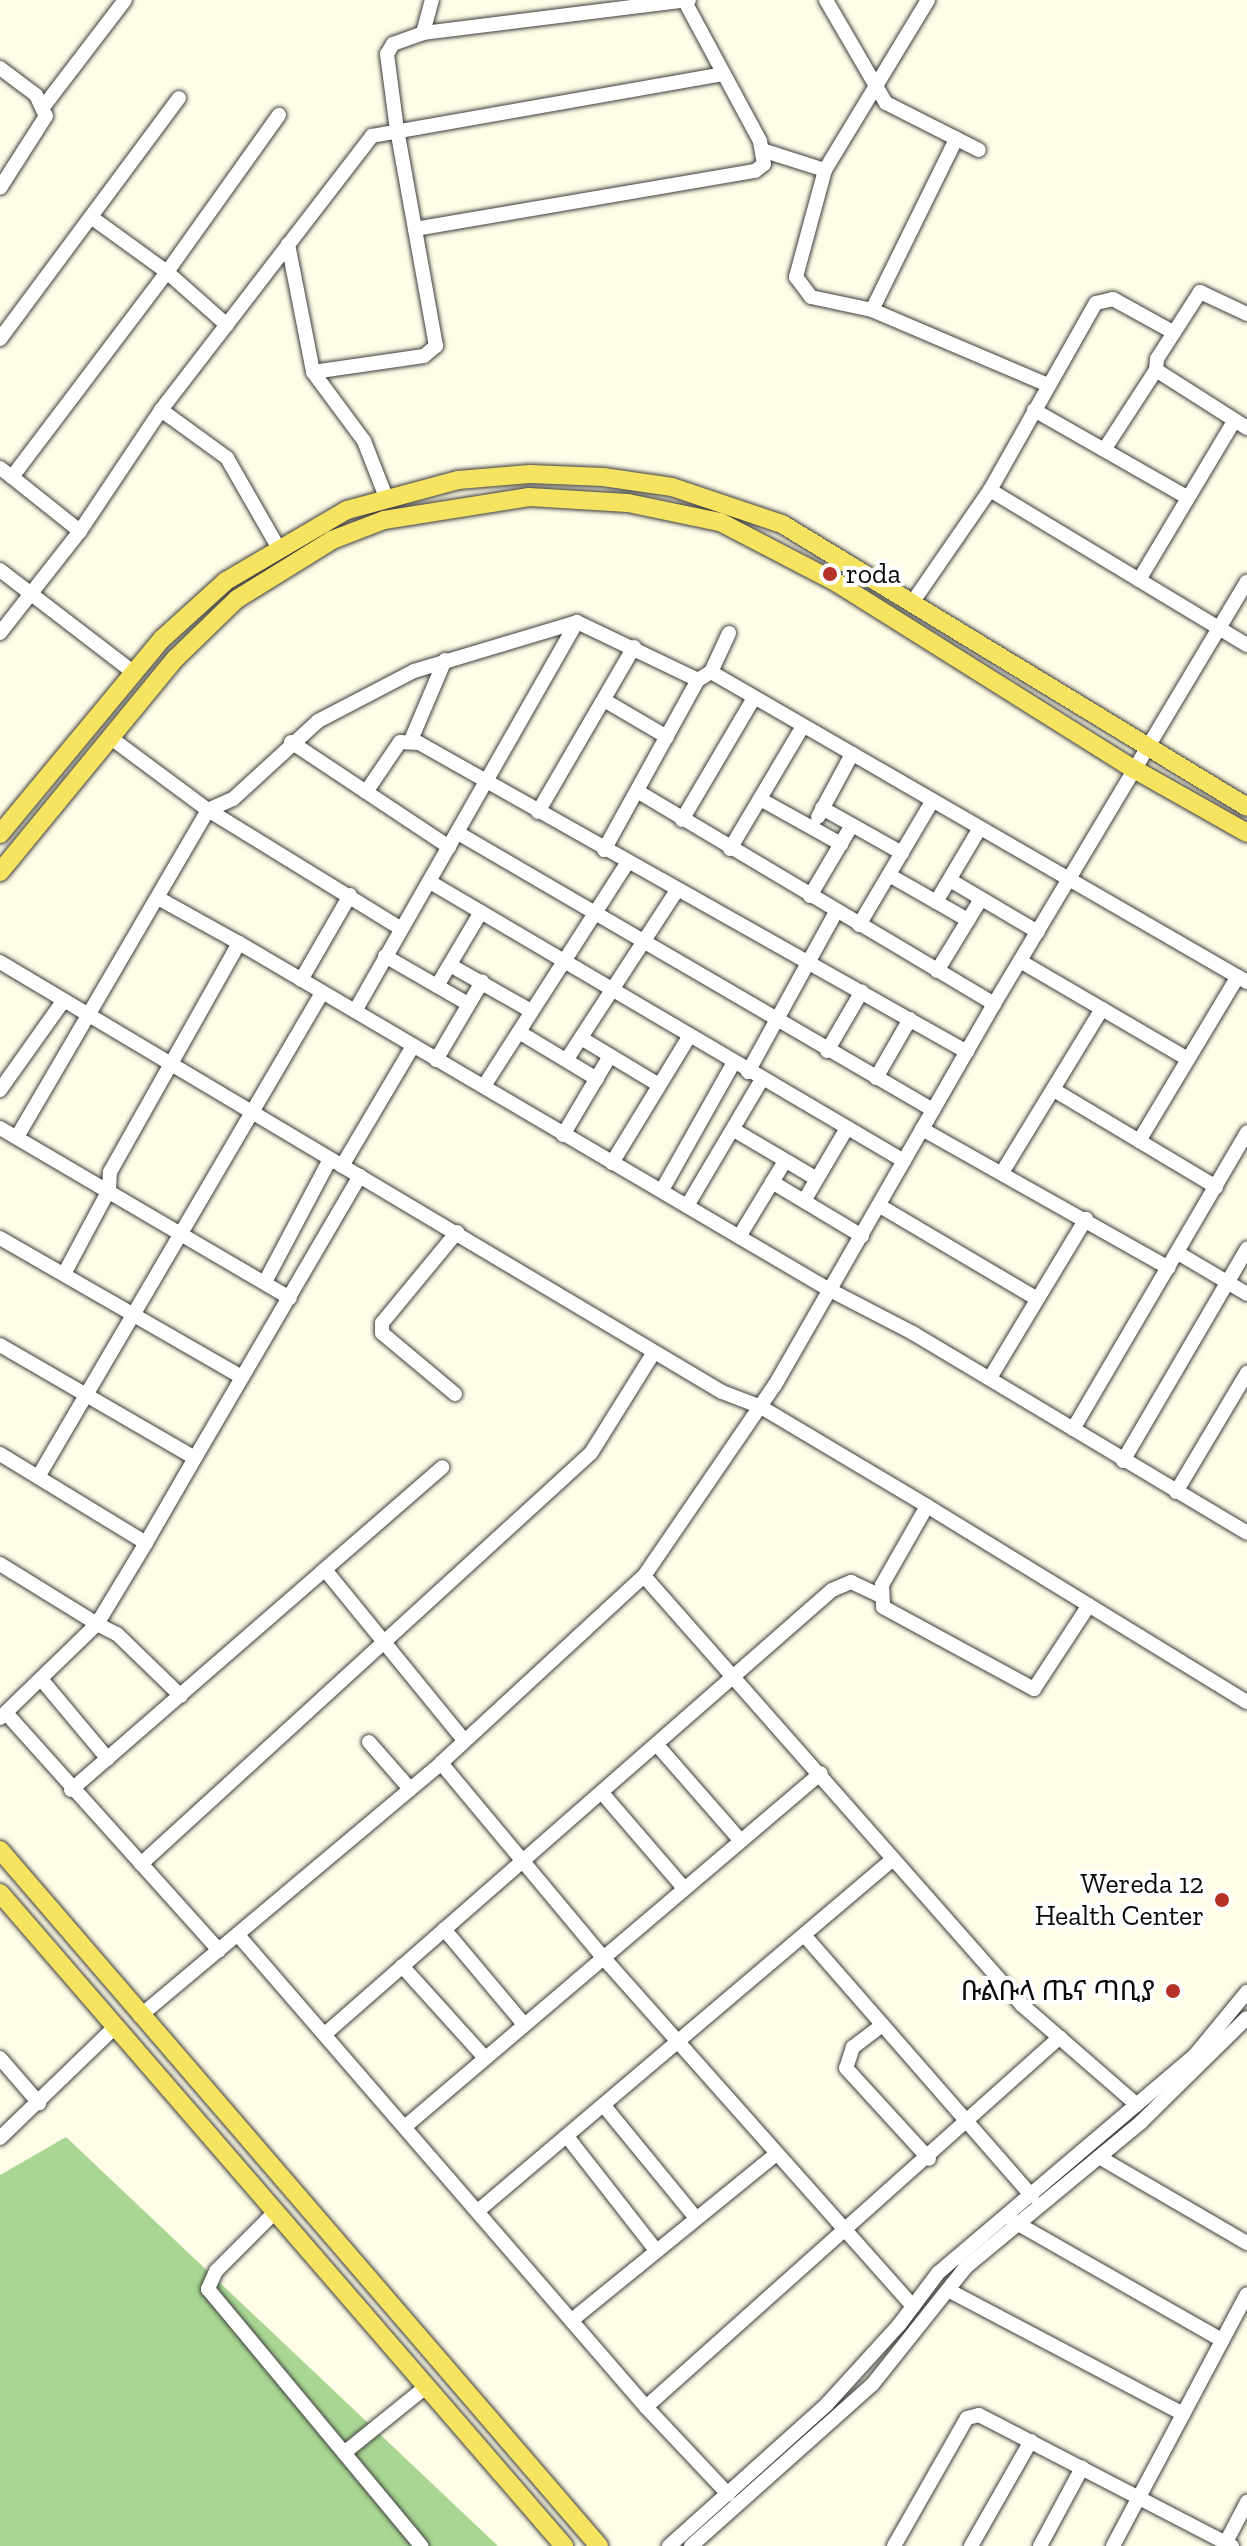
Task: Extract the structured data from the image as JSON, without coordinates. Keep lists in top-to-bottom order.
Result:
{
  "places": ["roda", "Wereda 12 Health Center", "ቡልቡላ ጤና ጣቢያ"]
}
